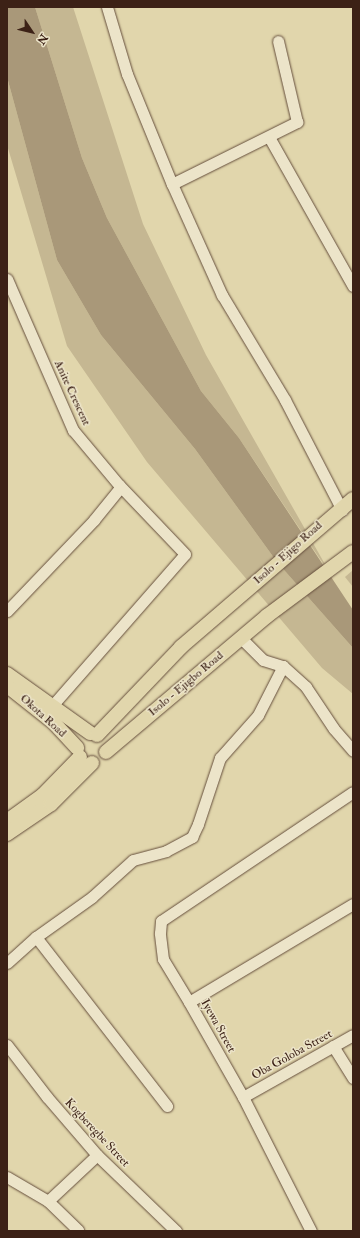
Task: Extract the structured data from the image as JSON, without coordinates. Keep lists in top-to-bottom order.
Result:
{
  "streets": {
    "main road": ["Isolo - Ejigo Road", "Isolo - Ejigbo Road", "Okota Road"],
    "street": [
      "Anite Crescent",
      "Iyewa Street",
      "Oba Goloba Street",
      "Kogberegbe Street"
    ]
  },
  "crossings": [
    ["Isolo - Ejigo Road", "Isolo - Ejigbo Road"],
    ["Isolo - Ejigbo Road", "Okota Road"],
    ["Iyewa Street", "Oba Goloba Street"]
  ],
  "north": "bottom right"
}
